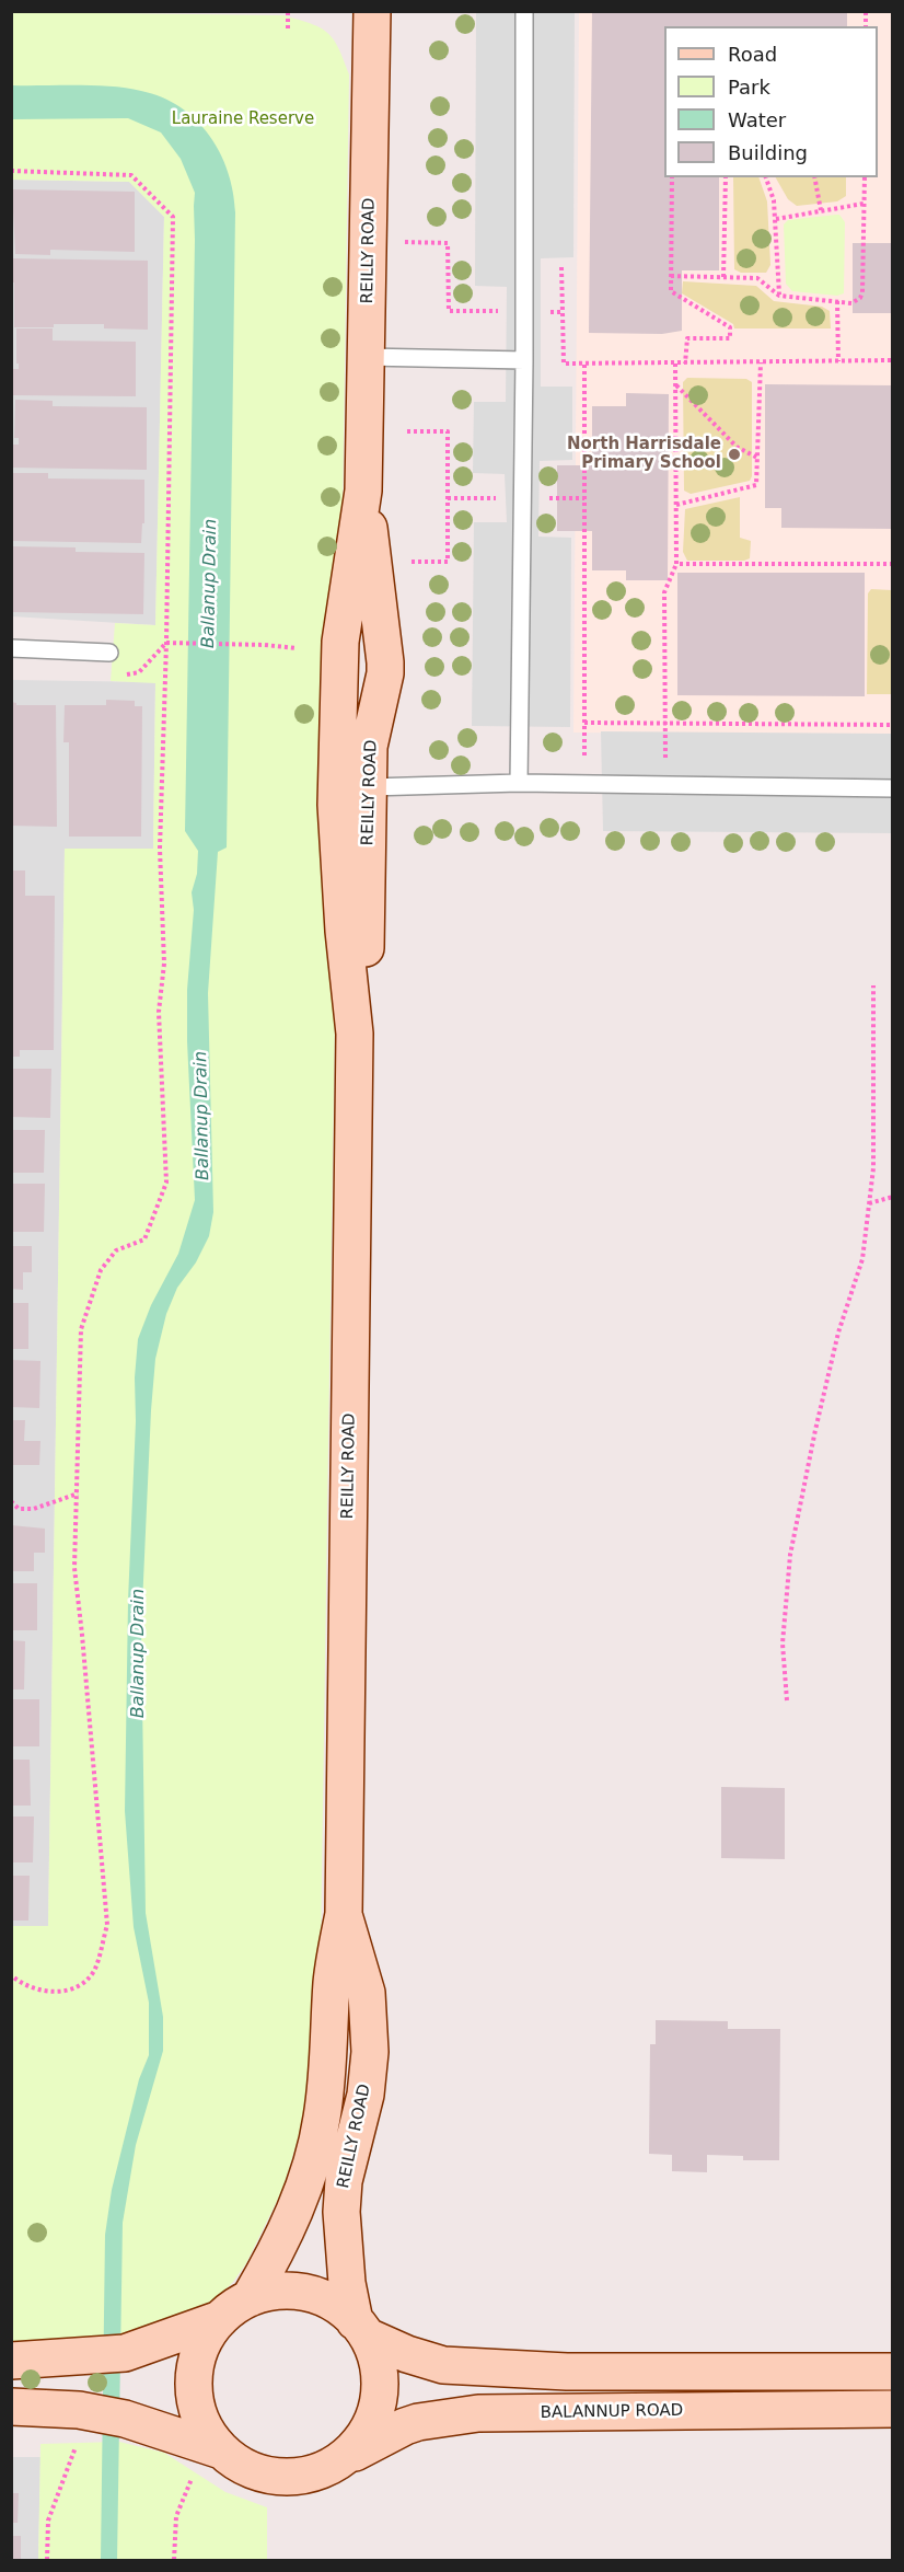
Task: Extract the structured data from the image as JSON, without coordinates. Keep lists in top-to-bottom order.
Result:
{
  "streets": {
    "street": ["REILLY ROAD", "BALANNUP ROAD"]
  },
  "crossings": [
    ["REILLY ROAD", "BALANNUP ROAD"]
  ],
  "water": ["Ballanup Drain"],
  "parks": ["Lauraine Reserve"],
  "places": ["North Harrisdale Primary School"],
  "legend": [
    "Road",
    "Park",
    "Water",
    "Building"
  ]
}
